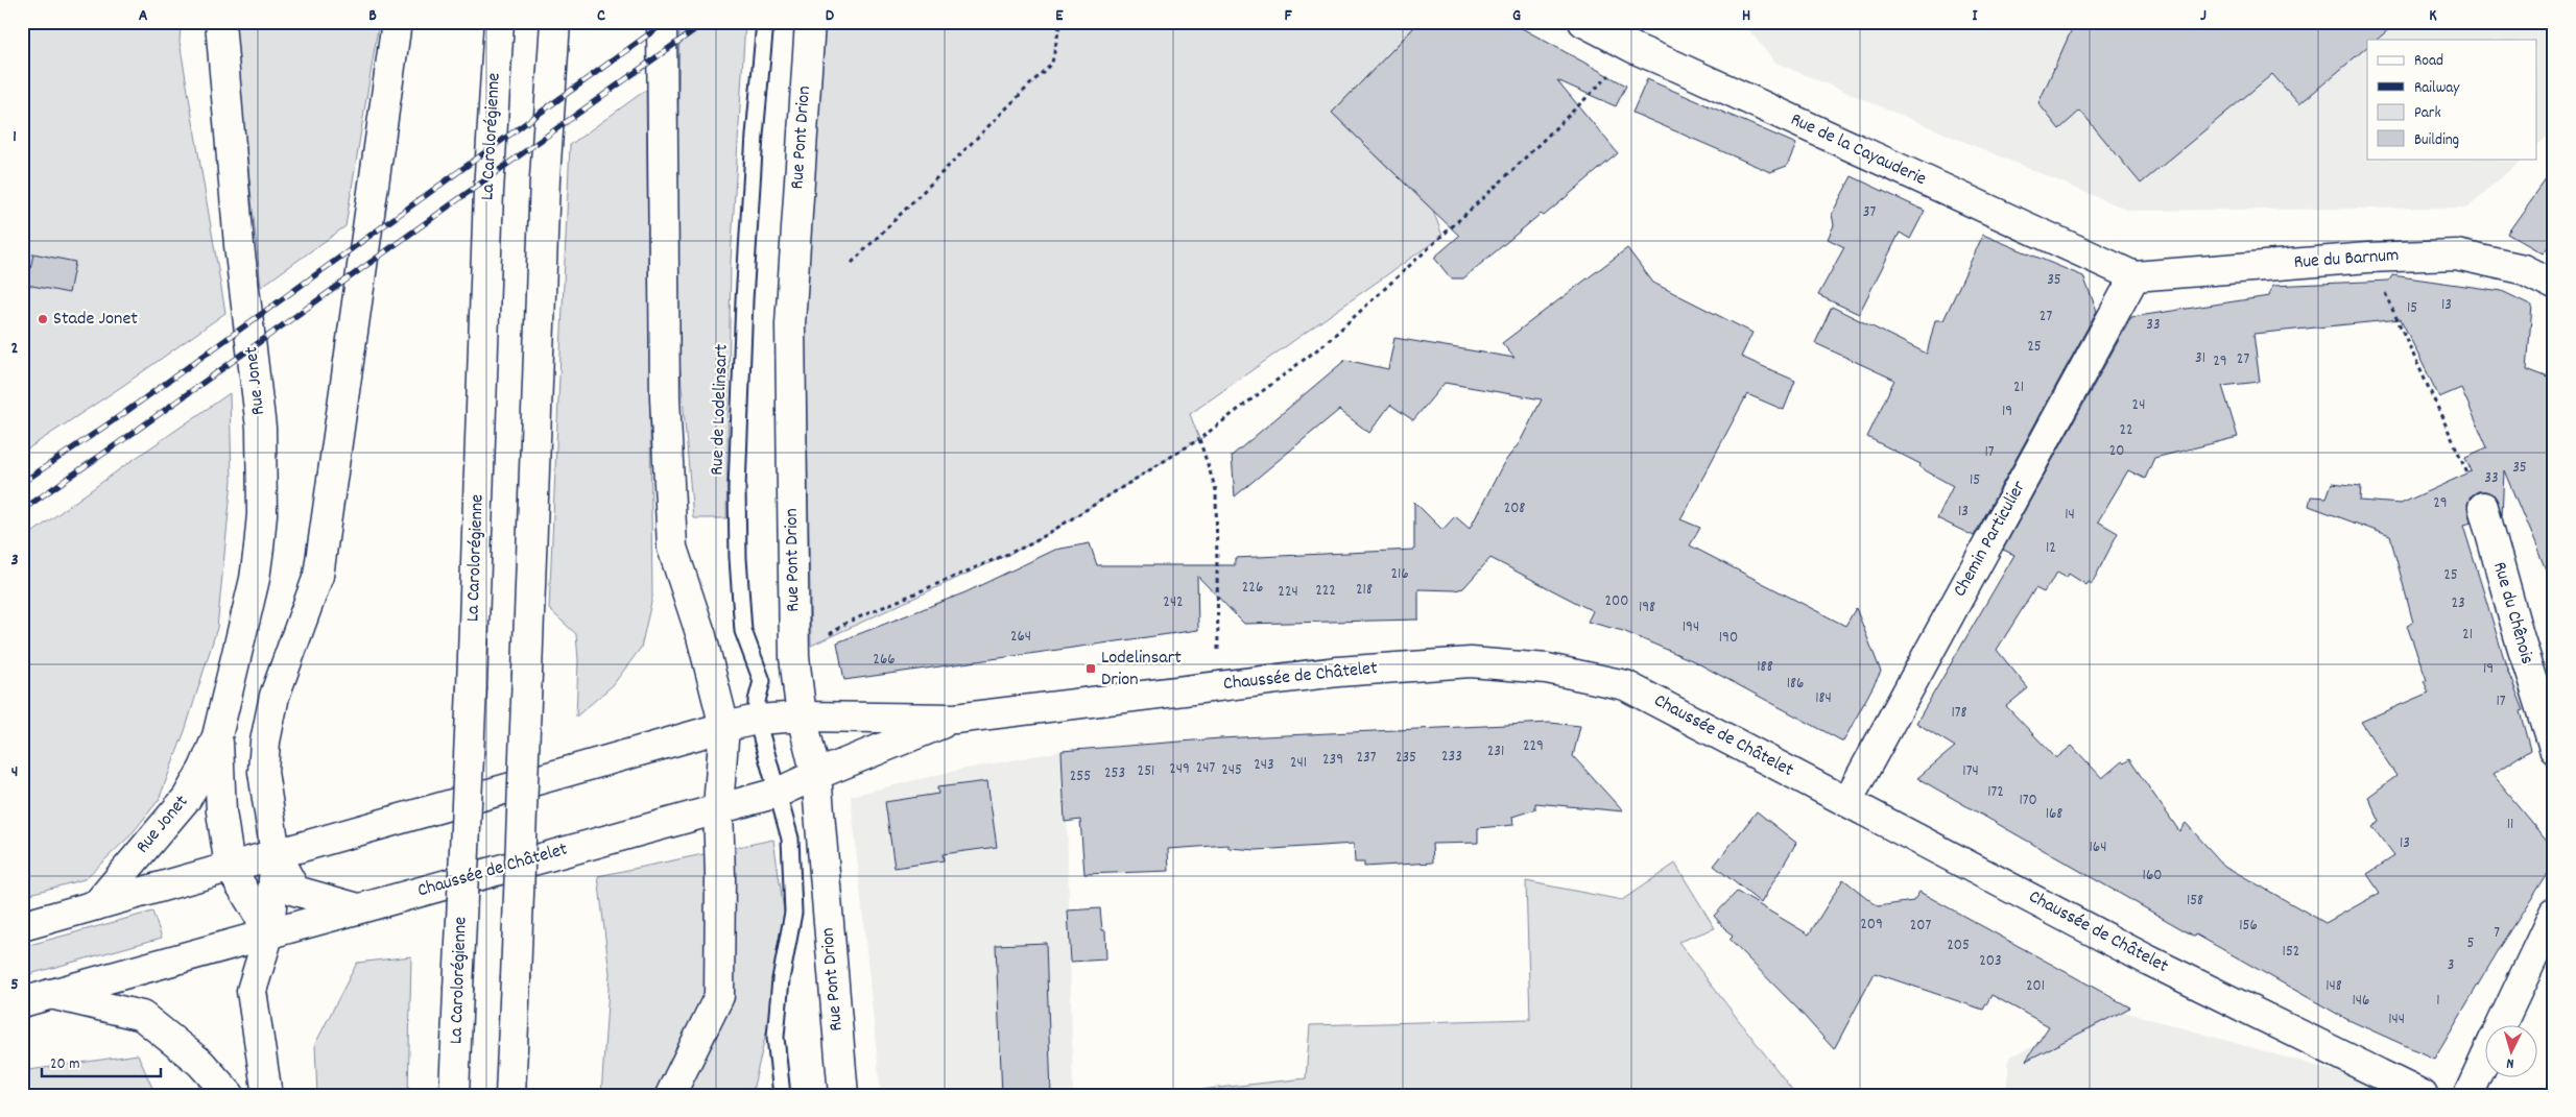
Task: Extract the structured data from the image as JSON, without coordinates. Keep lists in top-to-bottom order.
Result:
{
  "streets": {
    "main road": [
      "La Carolorégienne",
      "Rue Pont Drion",
      "Rue de la Cayauderie",
      "Rue du Barnum",
      "Rue Jonet",
      "Chemin Particulier",
      "Rue du Chênois",
      "Chaussée de Châtelet"
    ],
    "lane": ["Rue de Lodelinsart"]
  },
  "crossings": [
    ["Rue Pont Drion", "Rue de Lodelinsart"],
    ["Rue Pont Drion", "Chaussée de Châtelet"],
    ["Rue de la Cayauderie", "Rue du Barnum"],
    ["Rue de la Cayauderie", "Chemin Particulier"],
    ["Rue du Barnum", "Chemin Particulier"],
    ["Rue Jonet", "Chaussée de Châtelet"],
    ["Rue de Lodelinsart", "Chaussée de Châtelet"],
    ["Chemin Particulier", "Chaussée de Châtelet"]
  ],
  "places": {
    "other": ["Stade Jonet"],
    "transit": ["Lodelinsart Drion"]
  },
  "house_numbers": [
    "37",
    "35",
    "13",
    "15",
    "27",
    "33",
    "25",
    "31",
    "27",
    "29",
    "21",
    "24",
    "19",
    "22",
    "20",
    "17",
    "35",
    "33",
    "15",
    "29",
    "208",
    "13",
    "14",
    "12",
    "216",
    "25",
    "226",
    "218",
    "222",
    "224",
    "200",
    "242",
    "23",
    "198",
    "194",
    "21",
    "264",
    "190",
    "266",
    "188",
    "19",
    "186",
    "184",
    "17",
    "178",
    "229",
    "231",
    "233",
    "237",
    "235",
    "239",
    "241",
    "243",
    "247",
    "249",
    "245",
    "251",
    "174",
    "253",
    "255",
    "172",
    "170",
    "168",
    "11",
    "13",
    "164",
    "160",
    "158",
    "209",
    "207",
    "156",
    "7",
    "5",
    "205",
    "152",
    "203",
    "3",
    "201",
    "148",
    "146",
    "1",
    "144"
  ],
  "legend": [
    "Road",
    "Railway",
    "Park",
    "Building"
  ],
  "scale_bar": "20 m",
  "north": "bottom",
  "grid": {
    "columns": [
      "A",
      "B",
      "C",
      "D",
      "E",
      "F",
      "G",
      "H",
      "I",
      "J",
      "K"
    ],
    "rows": [
      "1",
      "2",
      "3",
      "4",
      "5"
    ]
  }
}
